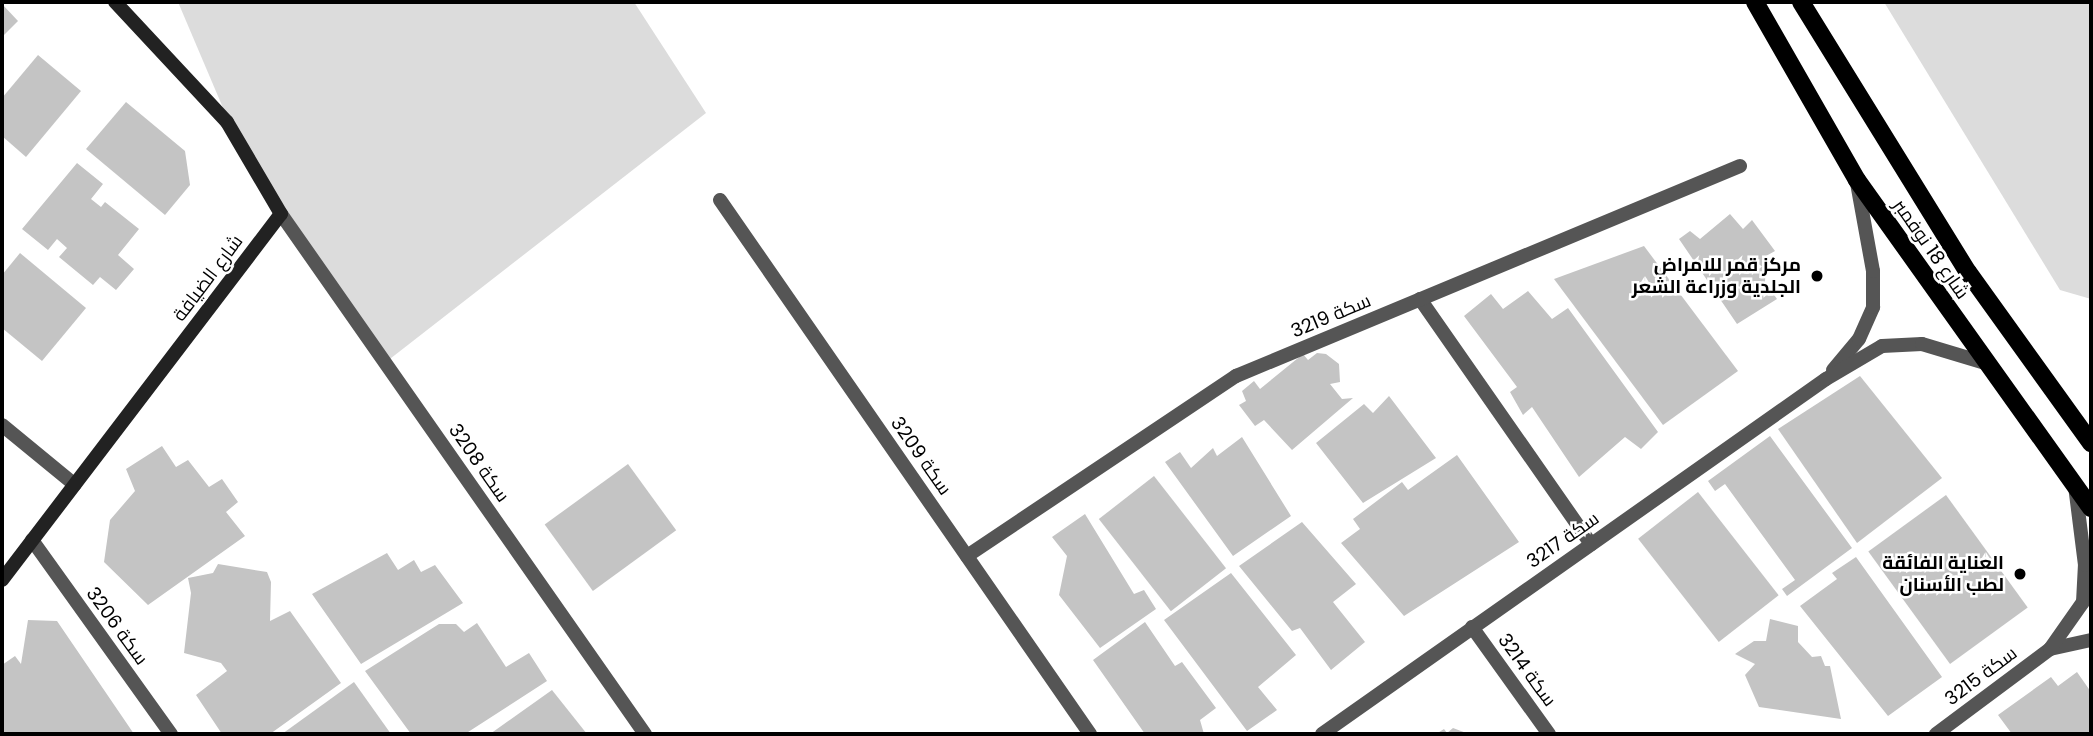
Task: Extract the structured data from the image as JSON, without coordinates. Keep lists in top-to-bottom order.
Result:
{
  "streets": {
    "main road": ["شارع 18 نوفمبر"],
    "street": [
      "شارع الضيافة",
      "سكة 3219",
      "سكة 3209",
      "سكة 3208",
      "سكة 3217",
      "سكة 3206",
      "سكة 3214",
      "سكة 3215"
    ]
  },
  "crossings": [
    ["شارع 18 نوفمبر", "سكة 3217"],
    ["شارع 18 نوفمبر", "سكة 3215"],
    ["شارع الضيافة", "سكة 3208"],
    ["شارع الضيافة", "سكة 3206"],
    ["سكة 3219", "سكة 3209"],
    ["سكة 3217", "سكة 3214"]
  ],
  "places": ["مركز قمر للامراض الجلدية وزراعة الشعر", "العناية الفائقة لطب الأسنان"]
}
